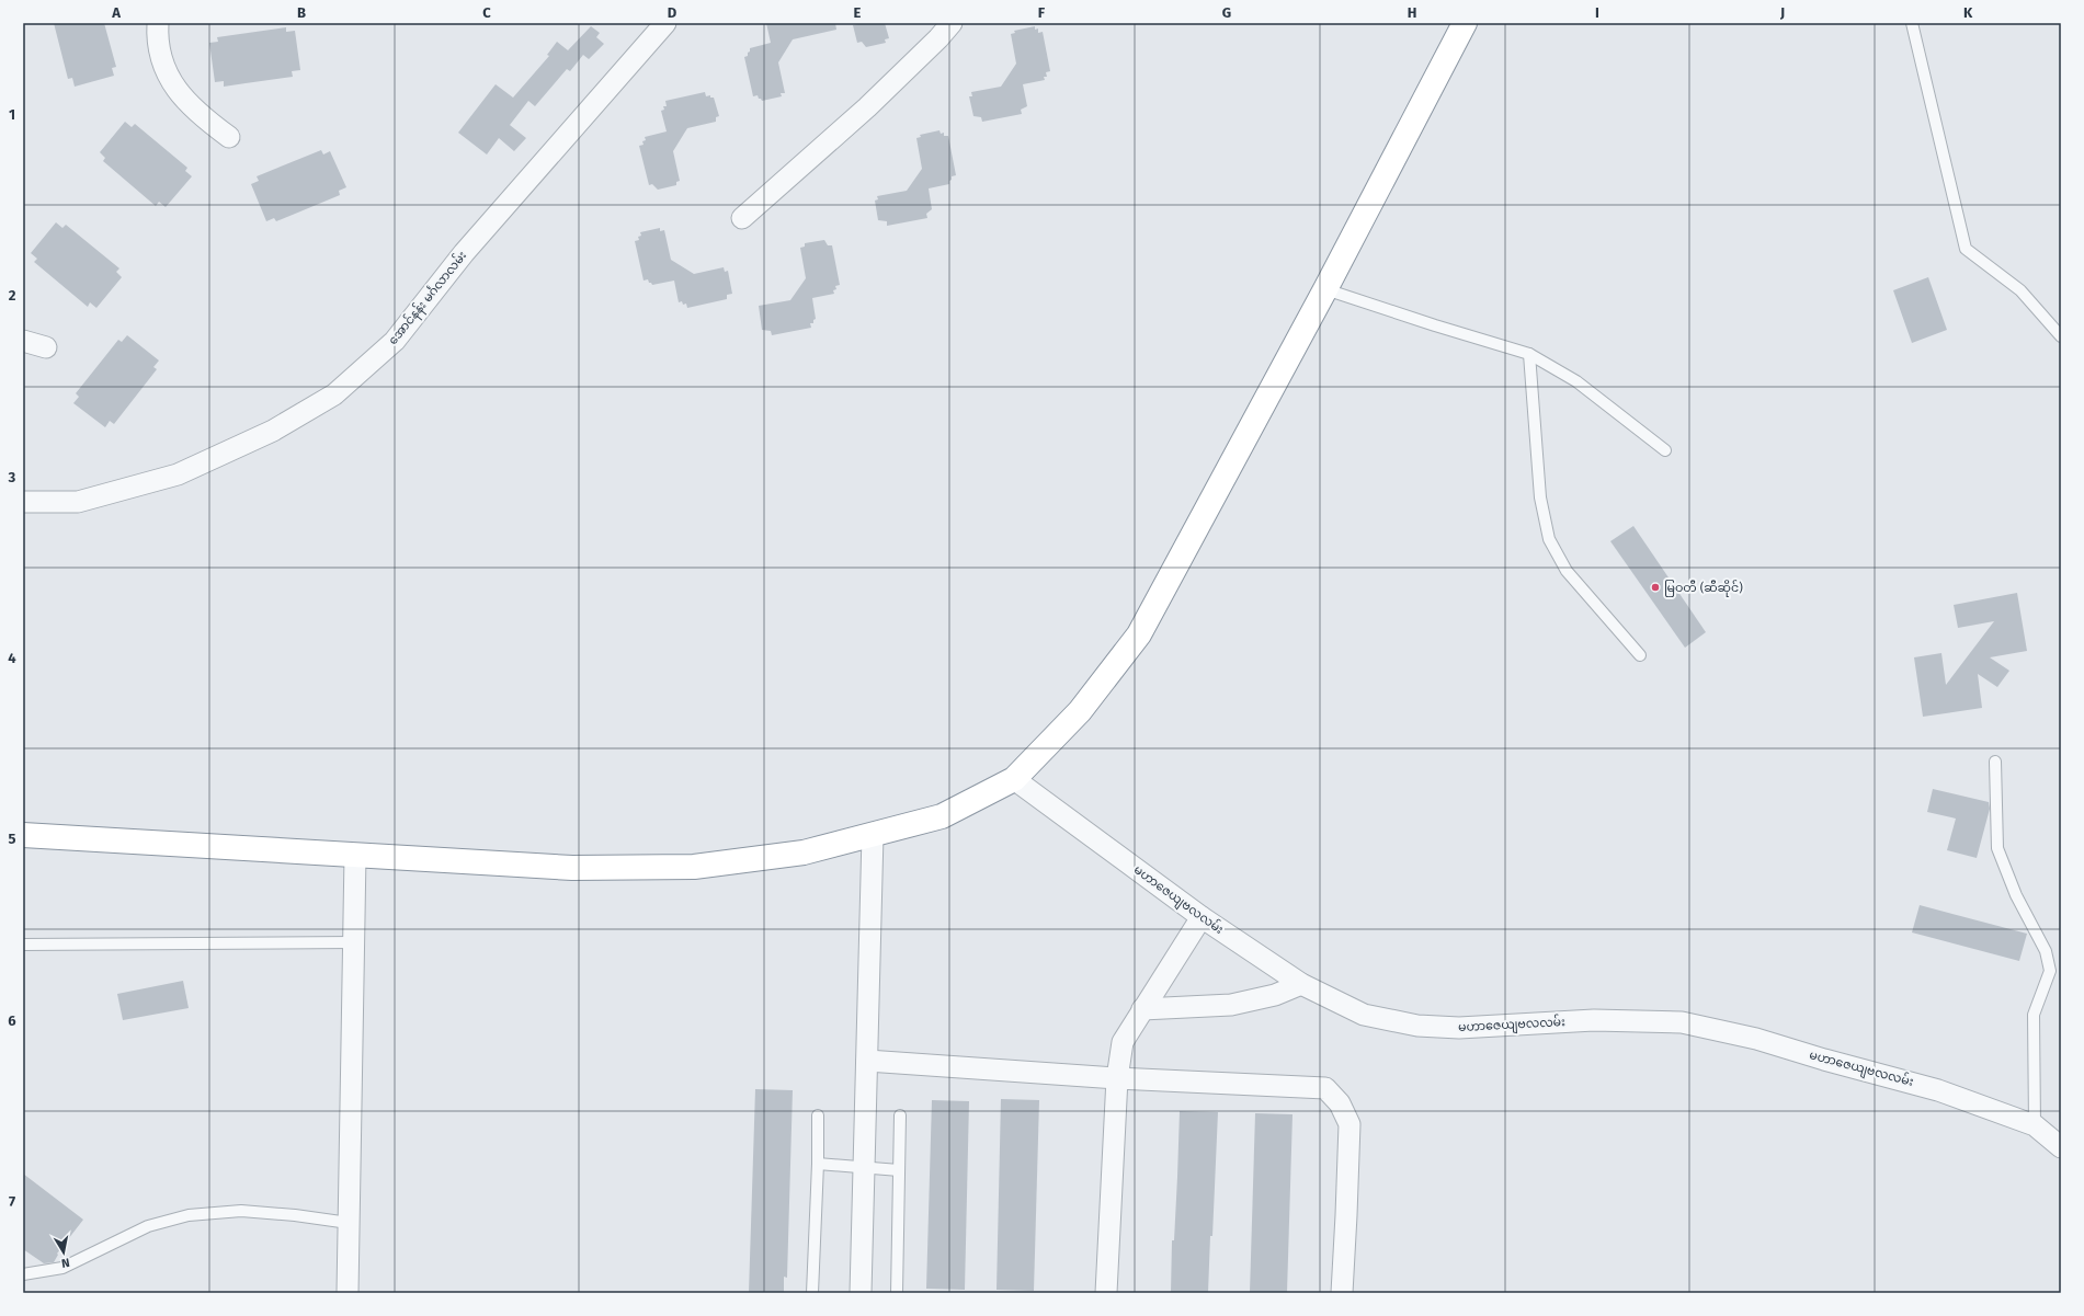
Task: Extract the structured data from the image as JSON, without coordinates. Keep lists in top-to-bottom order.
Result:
{
  "streets": {
    "street": ["အောင်နန်း မင်္ဂလာလမ်း", "မဟာဇေယျဗလလမ်း"]
  },
  "places": ["မြဝတီ (ဆီဆိုင်)"],
  "north": "bottom",
  "grid": {
    "columns": [
      "A",
      "B",
      "C",
      "D",
      "E",
      "F",
      "G",
      "H",
      "I",
      "J",
      "K"
    ],
    "rows": [
      "1",
      "2",
      "3",
      "4",
      "5",
      "6",
      "7"
    ]
  }
}
